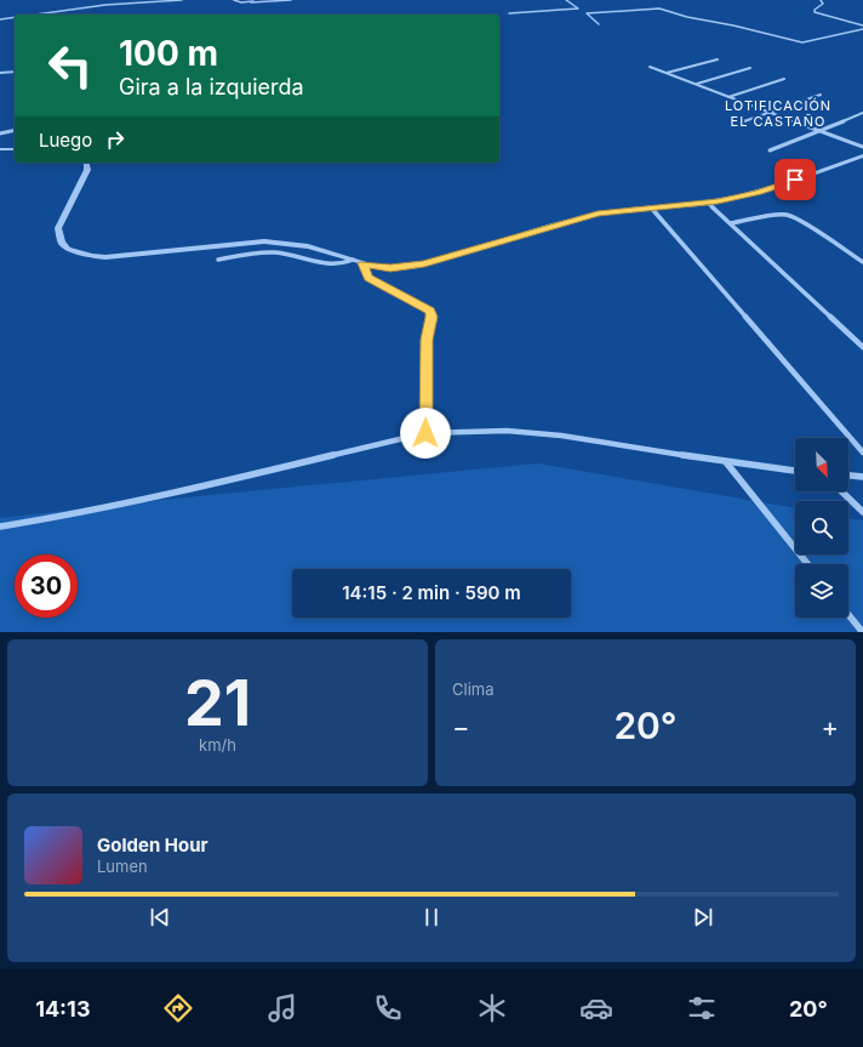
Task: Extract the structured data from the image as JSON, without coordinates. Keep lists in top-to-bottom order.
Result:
{
  "districts": ["LOTIFICACIÓN EL CASTAÑO"],
  "north": "bottom right",
  "page": {
    "turn": ["100 m", "Gira a la izquierda"],
    "then": "Luego",
    "limit": "30",
    "trip": "14:15 · 2 min · 590 m",
    "tile": [
      ["21", "km/h"],
      "Clima"
    ],
    "heat": ["−", "20°", "+"],
    "song": ["Golden Hour", "Lumen"],
    "tabs": ["14:13", "20°"]
  }
}
